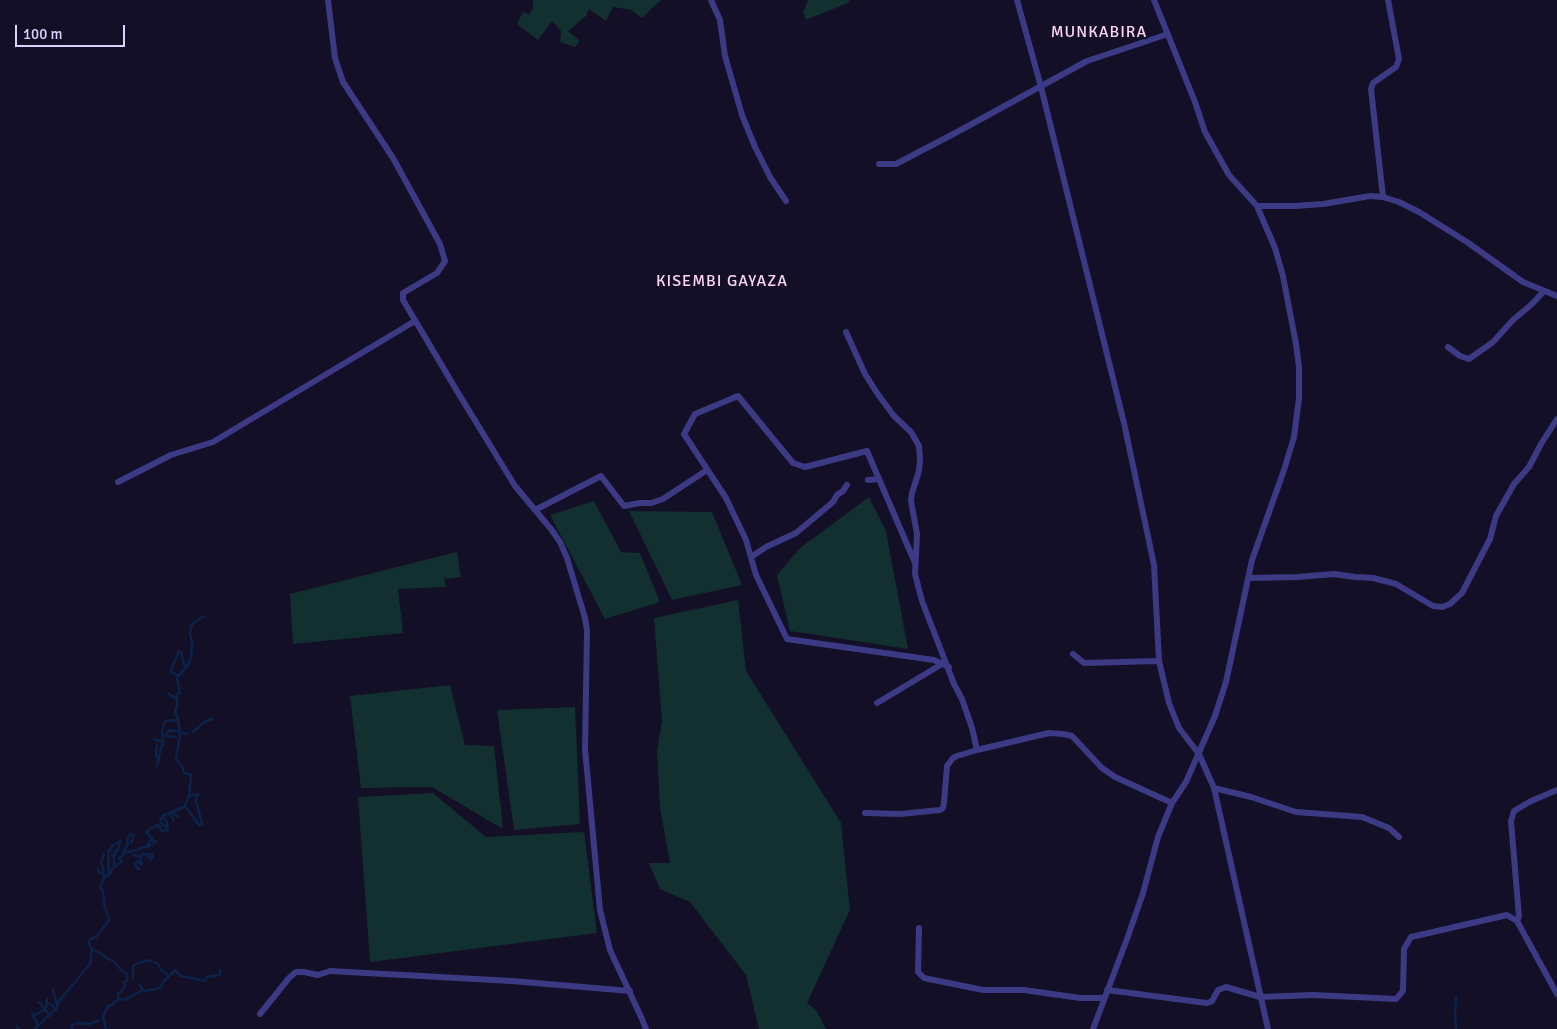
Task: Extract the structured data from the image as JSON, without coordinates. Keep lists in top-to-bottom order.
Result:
{
  "districts": ["MUNKABIRA", "KISEMBI GAYAZA"],
  "scale_bar": "100 m"
}
